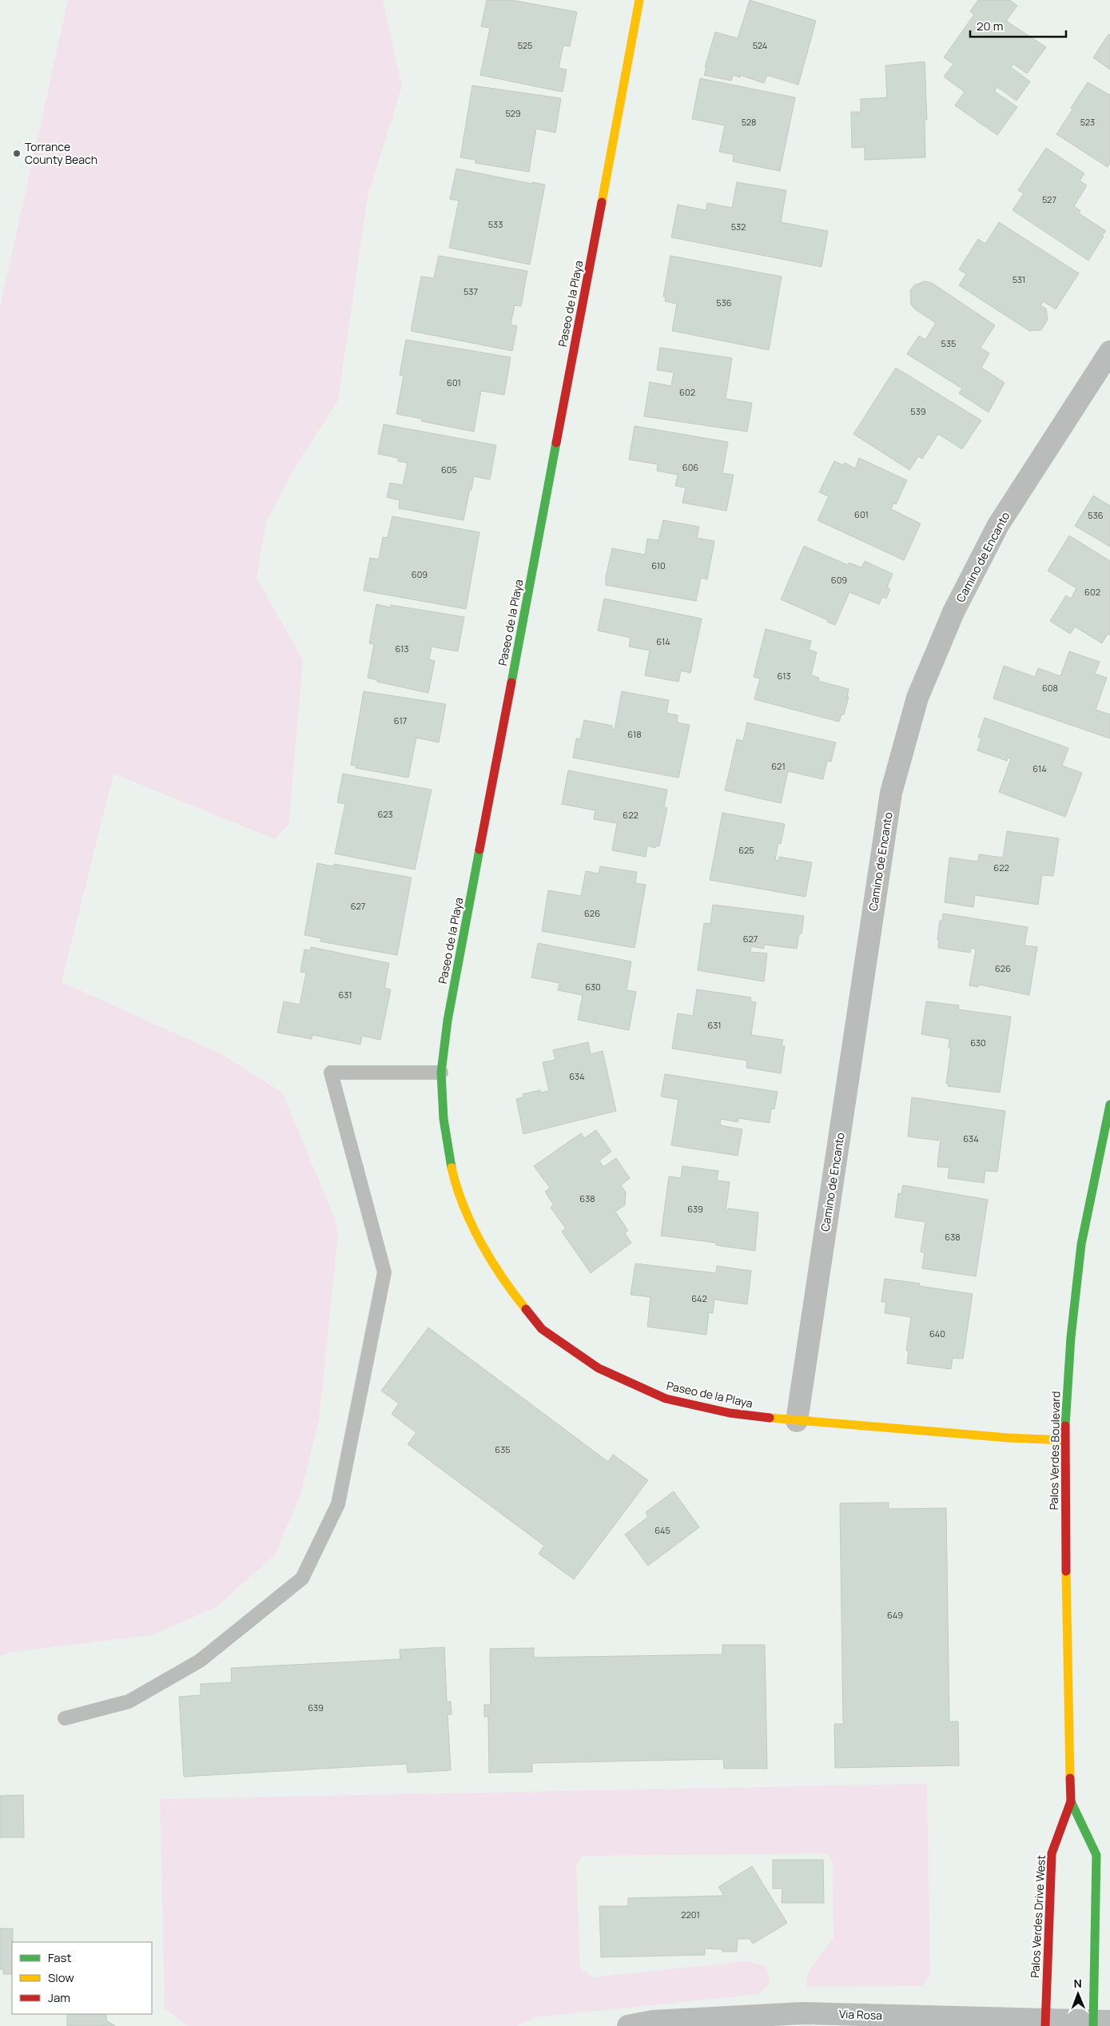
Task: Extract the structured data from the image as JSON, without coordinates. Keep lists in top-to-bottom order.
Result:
{
  "streets": {
    "street": [
      "Paseo de la Playa",
      "Camino de Encanto",
      "Palos Verdes Boulevard",
      "Palos Verdes Drive West",
      "Via Rosa"
    ]
  },
  "crossings": [
    ["Paseo de la Playa", "Camino de Encanto"],
    ["Paseo de la Playa", "Palos Verdes Boulevard"],
    ["Palos Verdes Boulevard", "Palos Verdes Drive West"],
    ["Palos Verdes Drive West", "Via Rosa"]
  ],
  "places": ["Torrance County Beach"],
  "house_numbers": [
    "525",
    "524",
    "529",
    "528",
    "523",
    "527",
    "533",
    "532",
    "531",
    "537",
    "536",
    "535",
    "601",
    "602",
    "539",
    "606",
    "605",
    "601",
    "536",
    "610",
    "609",
    "609",
    "602",
    "614",
    "613",
    "613",
    "608",
    "617",
    "618",
    "621",
    "614",
    "623",
    "622",
    "625",
    "622",
    "627",
    "626",
    "627",
    "626",
    "630",
    "631",
    "631",
    "630",
    "634",
    "634",
    "638",
    "639",
    "638",
    "642",
    "640",
    "635",
    "645",
    "649",
    "639",
    "2201"
  ],
  "legend": ["Fast", "Slow", "Jam"],
  "scale_bar": "20 m",
  "north": "top"
}
